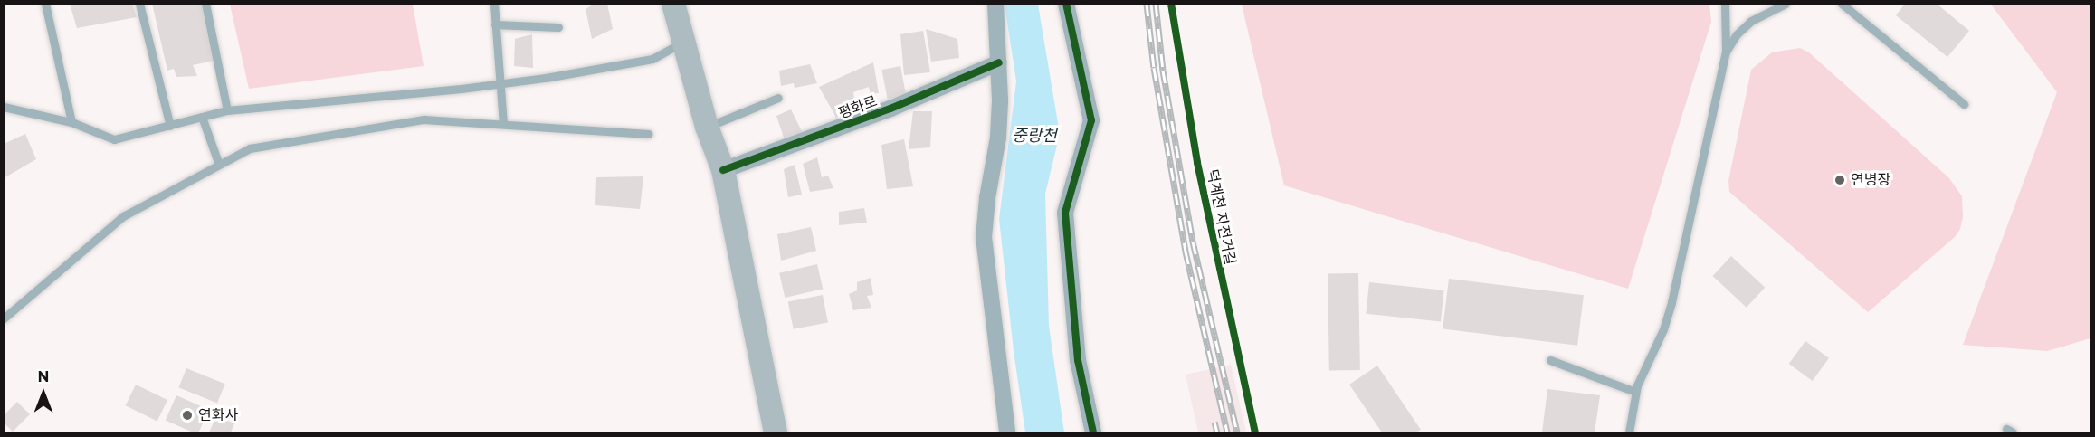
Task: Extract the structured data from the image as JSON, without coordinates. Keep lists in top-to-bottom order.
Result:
{
  "streets": {
    "street": ["평화로"],
    "cycle path": ["덕계천 자전거길"]
  },
  "water": ["중랑천"],
  "places": ["연병장", "연화사"],
  "north": "top"
}
